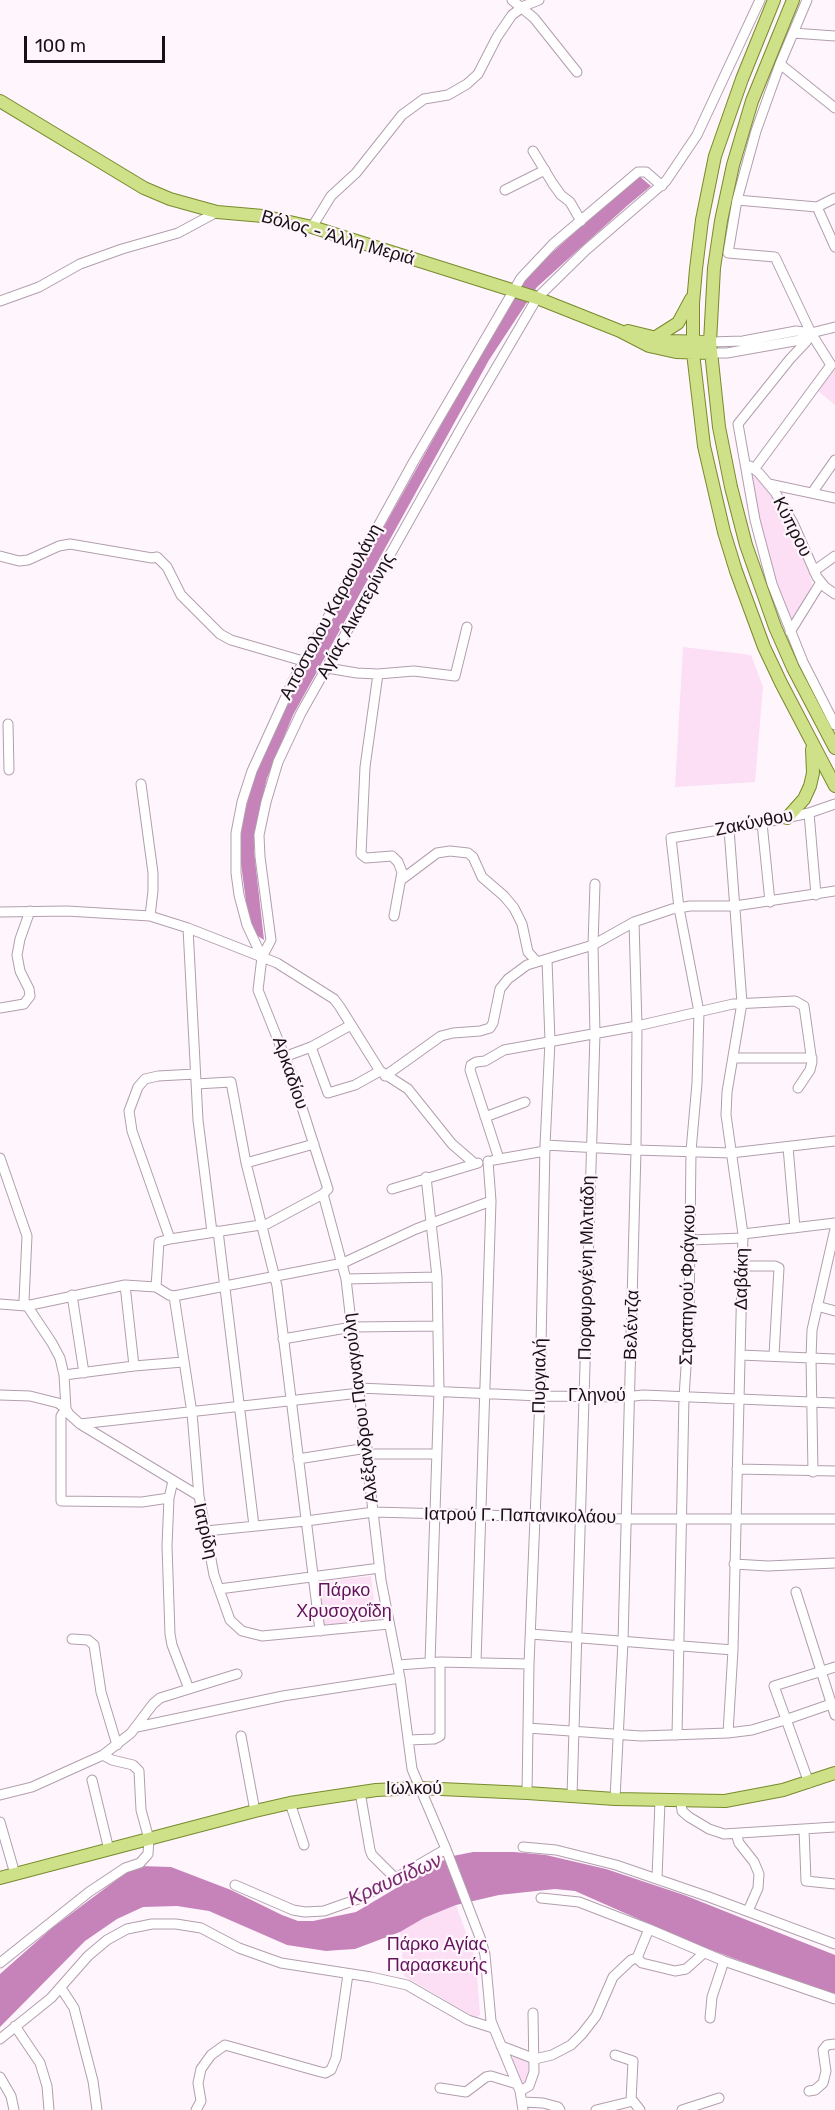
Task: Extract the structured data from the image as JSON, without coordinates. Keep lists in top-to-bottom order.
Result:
{
  "streets": {
    "main road": ["Βόλος - Άλλη Μεριά", "Ιωλκού"],
    "street": [
      "Κύπρου",
      "Απόστολου Καραουλάνη",
      "Αγίας Αικατερίνης",
      "Ζακύνθου",
      "Αρκαδίου",
      "Πορφυρογένη Μιλτιάδη",
      "Δαβάκη",
      "Στρατηγού Φράγκου",
      "Βελέντζα",
      "Πυργιαλή",
      "Γληνού",
      "Αλέξανδρου Παναγούλη",
      "Ιατρού Γ. Παπανικολάου",
      "Ιατρίδη"
    ]
  },
  "crossings": [
    ["Βόλος - Άλλη Μεριά", "Απόστολου Καραουλάνη"],
    ["Βόλος - Άλλη Μεριά", "Αγίας Αικατερίνης"],
    ["Απόστολου Καραουλάνη", "Αγίας Αικατερίνης"],
    ["Απόστολου Καραουλάνη", "Αρκαδίου"],
    ["Αγίας Αικατερίνης", "Αρκαδίου"],
    ["Ζακύνθου", "Δαβάκη"],
    ["Ζακύνθου", "Στρατηγού Φράγκου"],
    ["Αρκαδίου", "Αλέξανδρου Παναγούλη"],
    ["Πορφυρογένη Μιλτιάδη", "Γληνού"],
    ["Πορφυρογένη Μιλτιάδη", "Ιατρού Γ. Παπανικολάου"],
    ["Πορφυρογένη Μιλτιάδη", "Ιωλκού"],
    ["Δαβάκη", "Γληνού"],
    ["Δαβάκη", "Ιατρού Γ. Παπανικολάου"],
    ["Στρατηγού Φράγκου", "Γληνού"],
    ["Στρατηγού Φράγκου", "Ιατρού Γ. Παπανικολάου"],
    ["Βελέντζα", "Γληνού"],
    ["Βελέντζα", "Ιατρού Γ. Παπανικολάου"],
    ["Βελέντζα", "Ιωλκού"],
    ["Πυργιαλή", "Γληνού"],
    ["Πυργιαλή", "Ιατρού Γ. Παπανικολάου"],
    ["Πυργιαλή", "Ιωλκού"],
    ["Γληνού", "Αλέξανδρου Παναγούλη"],
    ["Γληνού", "Ιατρίδη"],
    ["Αλέξανδρου Παναγούλη", "Ιατρού Γ. Παπανικολάου"],
    ["Αλέξανδρου Παναγούλη", "Ιατρίδη"],
    ["Ιατρού Γ. Παπανικολάου", "Ιατρίδη"]
  ],
  "water": ["Κραυσίδων"],
  "parks": ["Πάρκο Χρυσοχοΐδη", "Πάρκο Αγίας Παρασκευής"],
  "scale_bar": "100 m"
}
